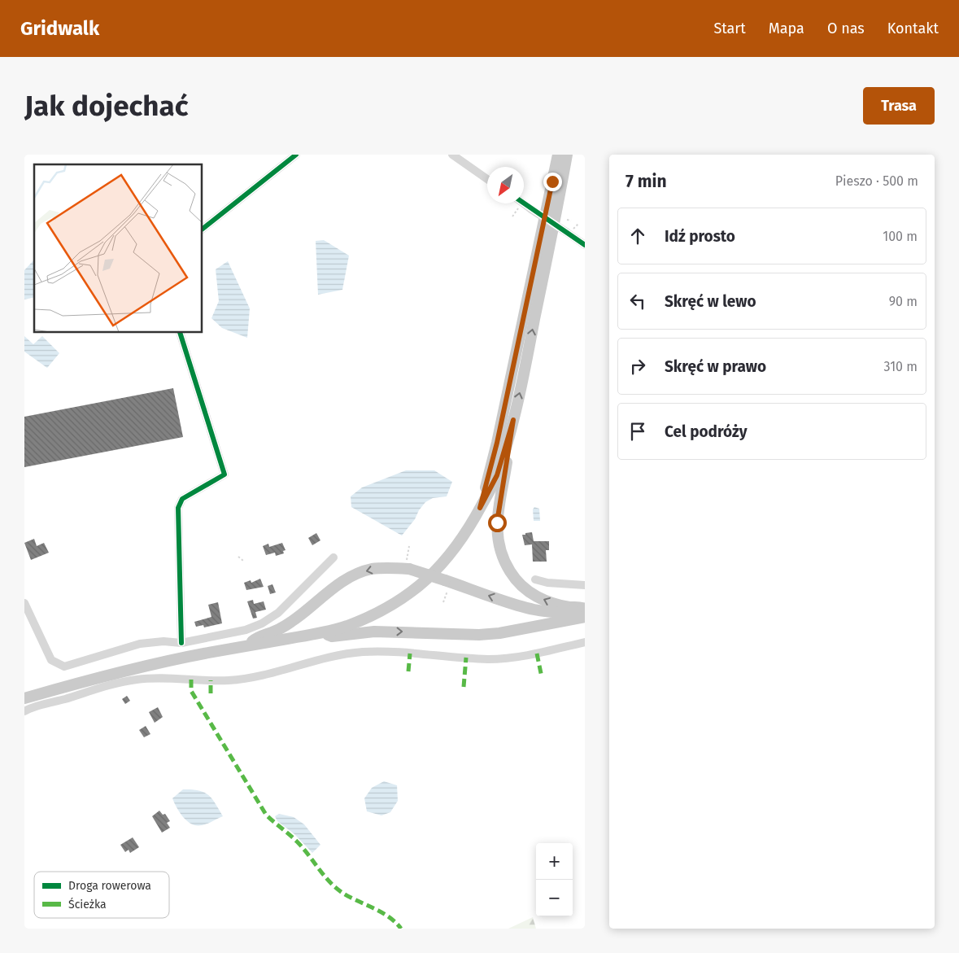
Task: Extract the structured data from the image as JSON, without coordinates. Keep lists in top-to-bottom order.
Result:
{
  "legend": ["Droga rowerowa", "Ścieżka"],
  "north": "bottom left",
  "page": {
    "header": "Gridwalk",
    "nav": [
      "Start",
      "Mapa",
      "O nas",
      "Kontakt"
    ],
    "buttons": "Trasa",
    "title": "Jak dojechać",
    "heading": ["7 min", "Pieszo · 500 m"],
    "list": [
      ["Idź prosto", "100 m"],
      ["Skręć w lewo", "90 m"],
      ["Skręć w prawo", "310 m"],
      "Cel podróży"
    ],
    "map_buttons": ["+", "−"]
  }
}
